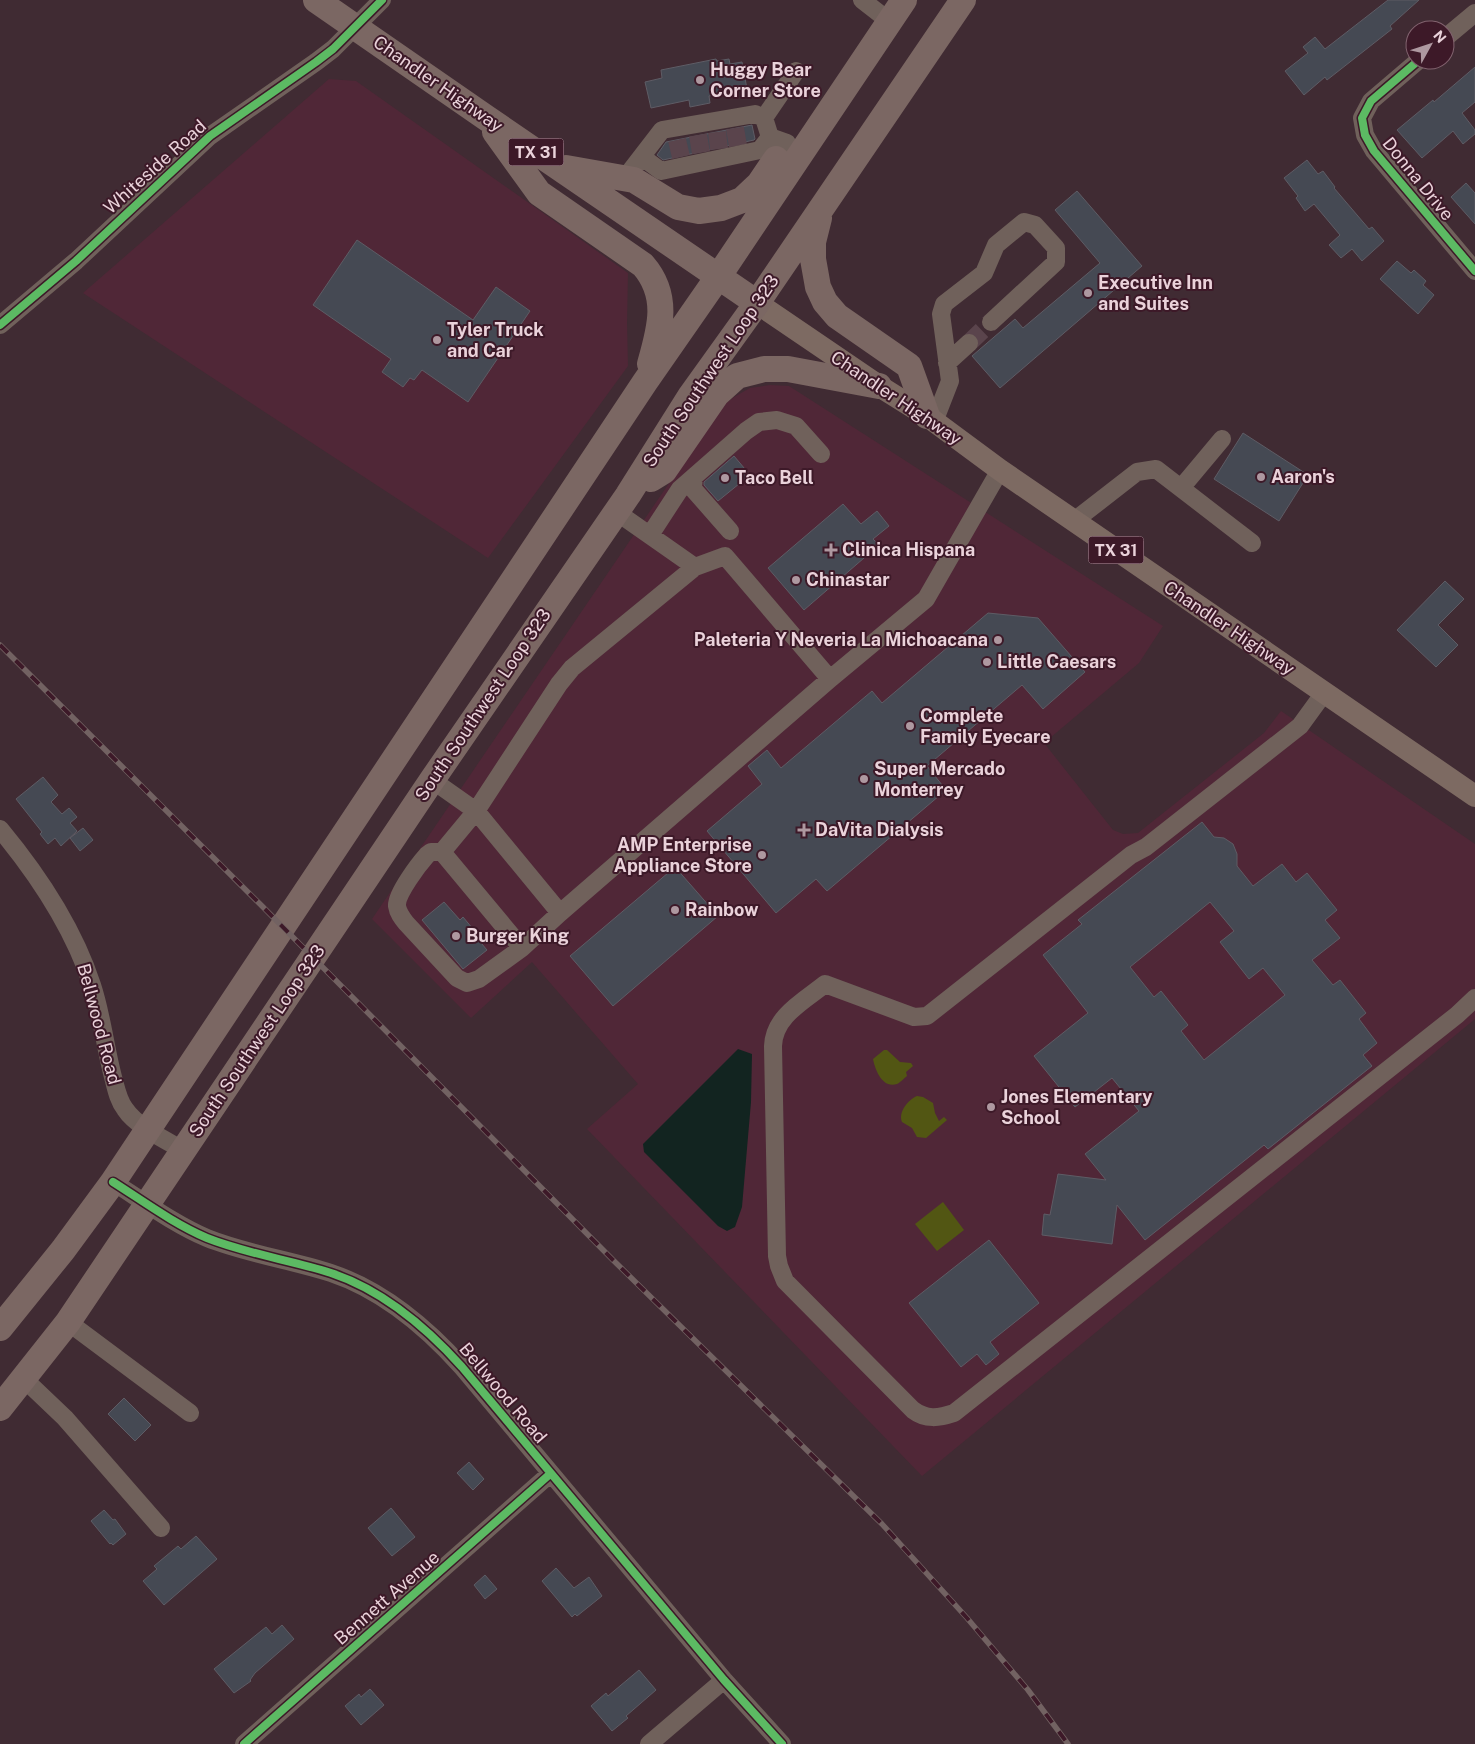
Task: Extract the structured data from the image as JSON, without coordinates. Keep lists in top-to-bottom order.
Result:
{
  "streets": {
    "highway": ["Chandler Highway", "TX 31", "South Southwest Loop 323"],
    "street": [
      "Whiteside Road",
      "Donna Drive",
      "Bellwood Road",
      "Bennett Avenue"
    ]
  },
  "crossings": [
    ["Chandler Highway", "Whiteside Road"],
    ["Chandler Highway", "South Southwest Loop 323"],
    ["South Southwest Loop 323", "Bellwood Road"],
    ["Bellwood Road", "Bennett Avenue"]
  ],
  "places": {
    "other": [
      "Huggy Bear Corner Store",
      "Executive Inn and Suites",
      "Tyler Truck and Car",
      "Aaron's",
      "Taco Bell",
      "Chinastar",
      "Paleteria Y Neveria La Michoacana",
      "Little Caesars",
      "Complete Family Eyecare",
      "Super Mercado Monterrey",
      "AMP Enterprise Appliance Store",
      "Rainbow",
      "Burger King",
      "Jones Elementary School"
    ],
    "health": ["Clinica Hispana", "DaVita Dialysis"]
  },
  "north": "top right"
}
